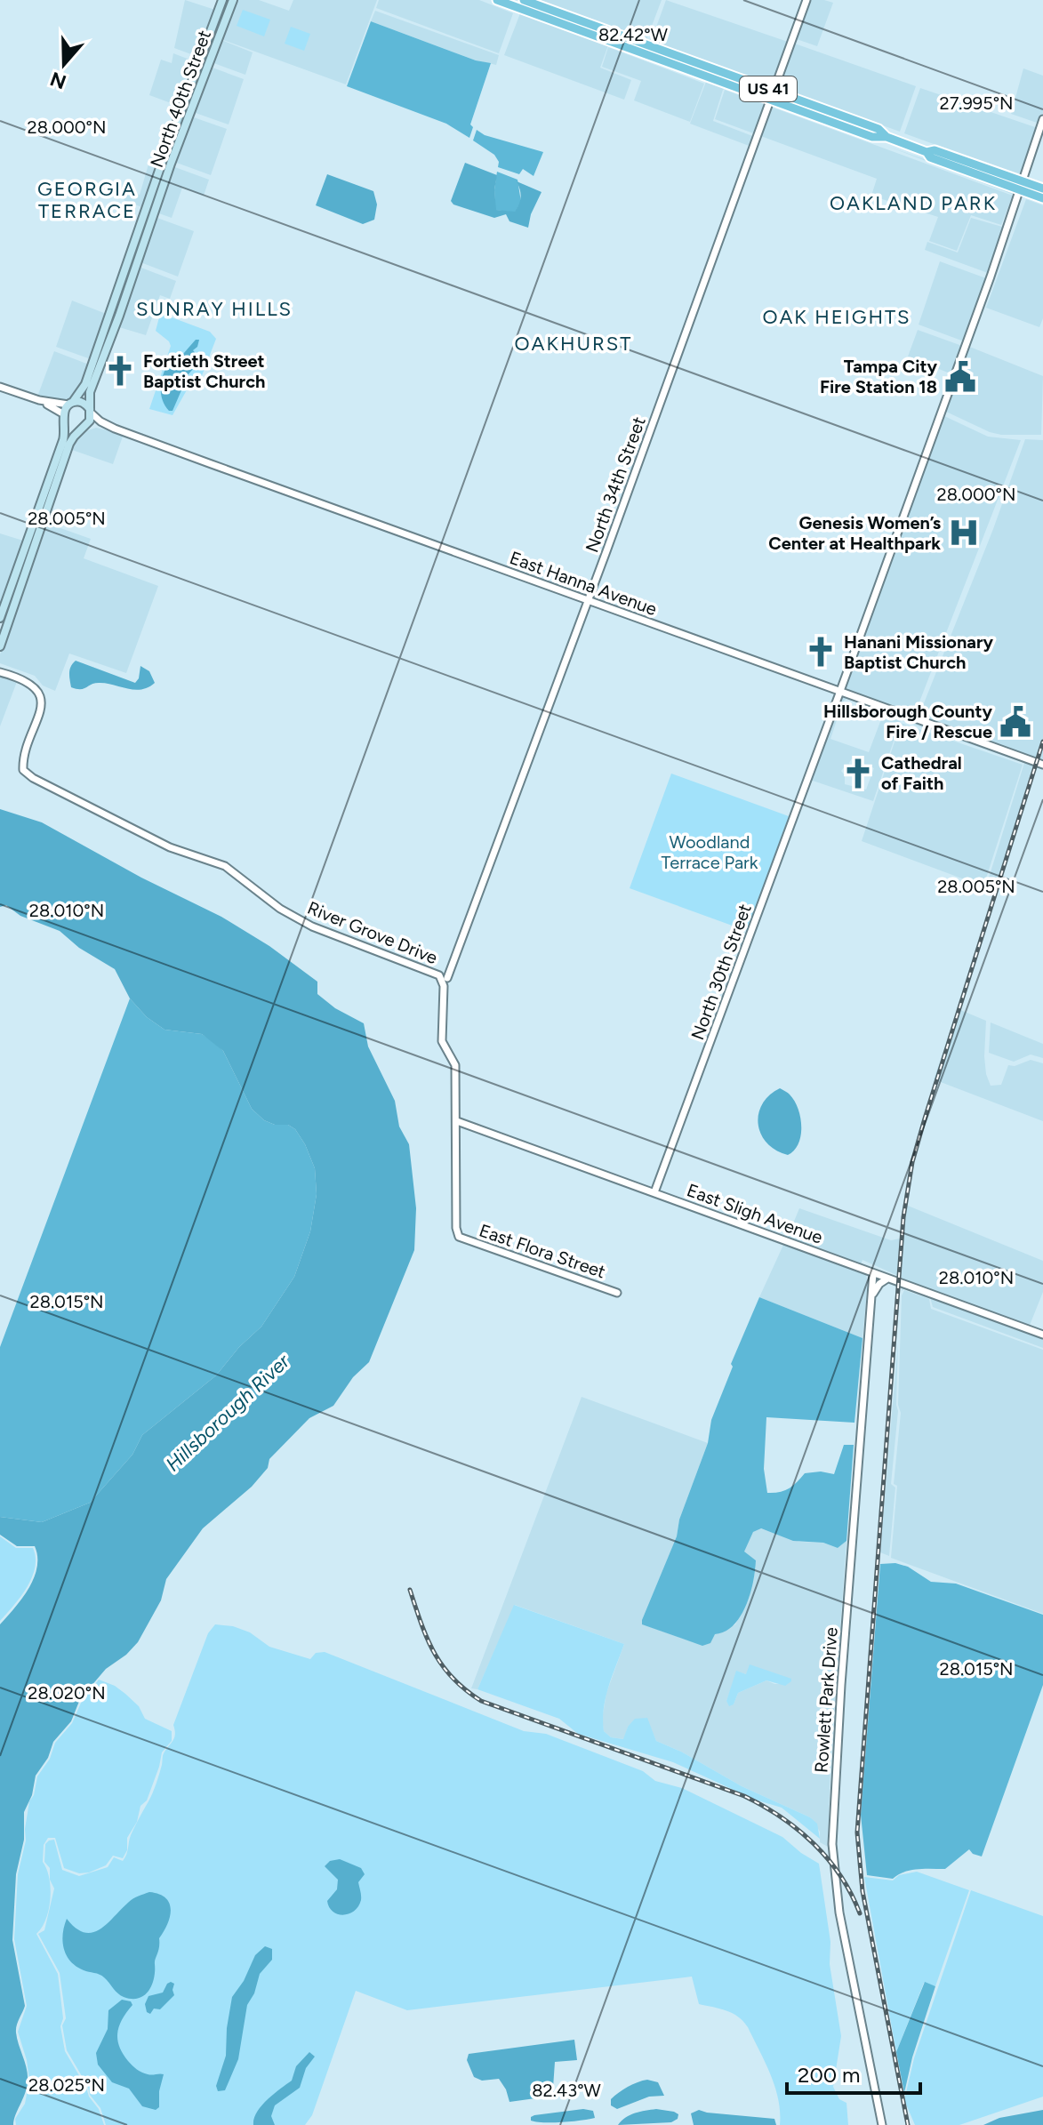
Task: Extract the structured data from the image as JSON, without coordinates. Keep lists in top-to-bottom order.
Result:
{
  "streets": {
    "main road": ["US 41", "North 40th Street"],
    "street": [
      "North 34th Street",
      "East Hanna Avenue",
      "River Grove Drive",
      "North 30th Street",
      "East Sligh Avenue",
      "East Flora Street",
      "Rowlett Park Drive"
    ]
  },
  "crossings": [
    ["US 41", "North 34th Street"],
    ["US 41", "North 30th Street"],
    ["North 40th Street", "East Hanna Avenue"],
    ["North 34th Street", "East Hanna Avenue"],
    ["East Hanna Avenue", "North 30th Street"],
    ["River Grove Drive", "East Sligh Avenue"],
    ["River Grove Drive", "East Flora Street"],
    ["North 30th Street", "East Sligh Avenue"],
    ["East Sligh Avenue", "Rowlett Park Drive"]
  ],
  "districts": [
    "GEORGIA TERRACE",
    "OAKLAND PARK",
    "SUNRAY HILLS",
    "OAK HEIGHTS",
    "OAKHURST"
  ],
  "water": ["Hillsborough River"],
  "parks": ["Woodland Terrace Park"],
  "places": {
    "church": ["Fortieth Street Baptist Church", "Hanani Missionary Baptist Church", "Cathedral of Faith"],
    "public building": ["Tampa City Fire Station 18", "Hillsborough County Fire / Rescue"],
    "hospital": ["Genesis Women’s Center at Healthpark"]
  },
  "scale_bar": "200 m",
  "north": "bottom",
  "coordinates": [
    "82.42°W",
    "27.995°N",
    "28.000°N",
    "28.005°N",
    "28.010°N",
    "28.015°N",
    "28.020°N",
    "28.025°N",
    "82.43°W"
  ]
}
